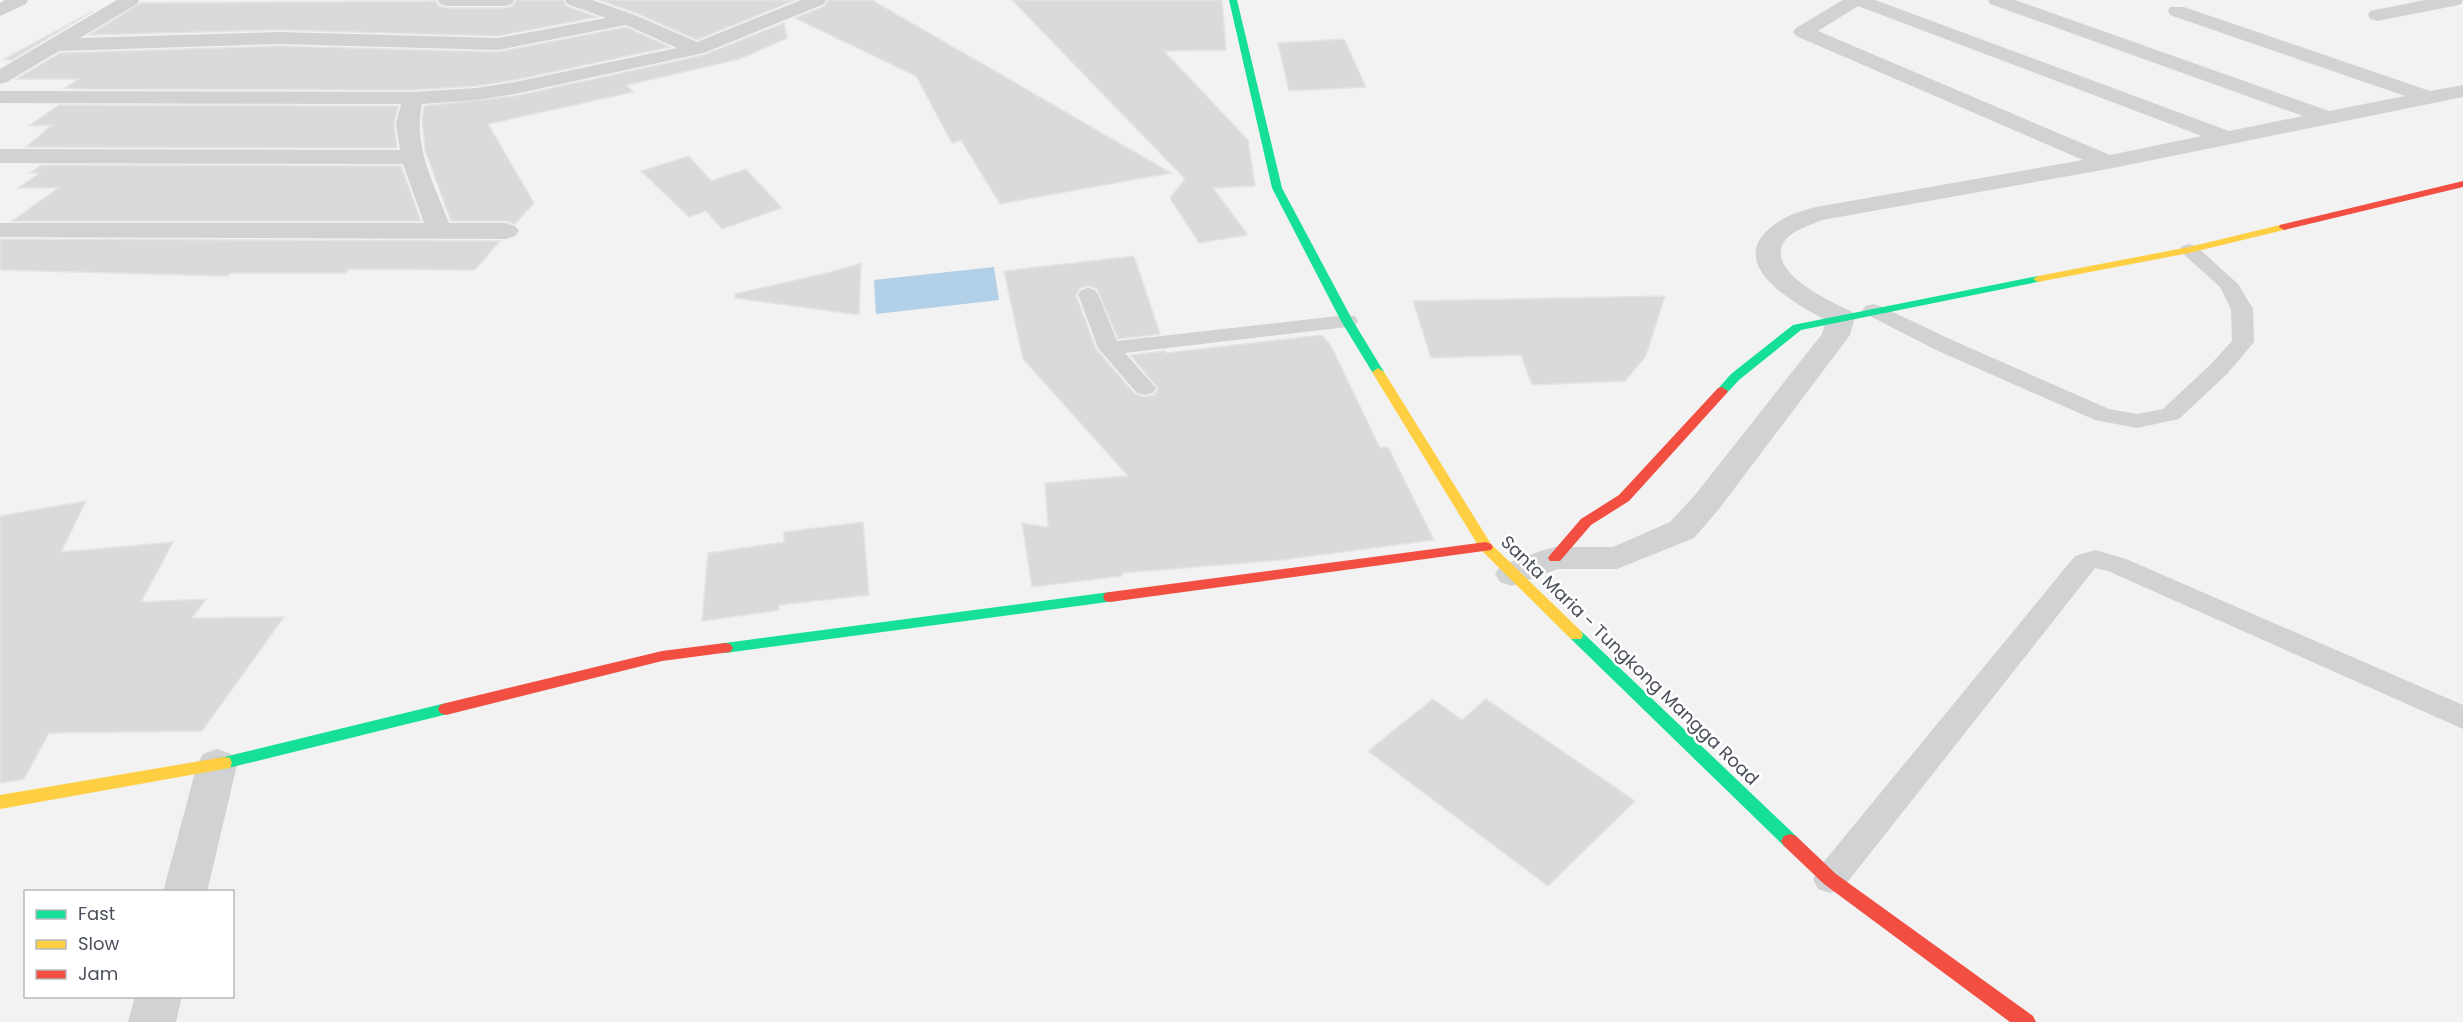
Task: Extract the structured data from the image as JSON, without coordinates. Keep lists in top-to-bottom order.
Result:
{
  "streets": {
    "street": ["Santa Maria - Tungkong Mangga Road"]
  },
  "legend": ["Fast", "Slow", "Jam"]
}
